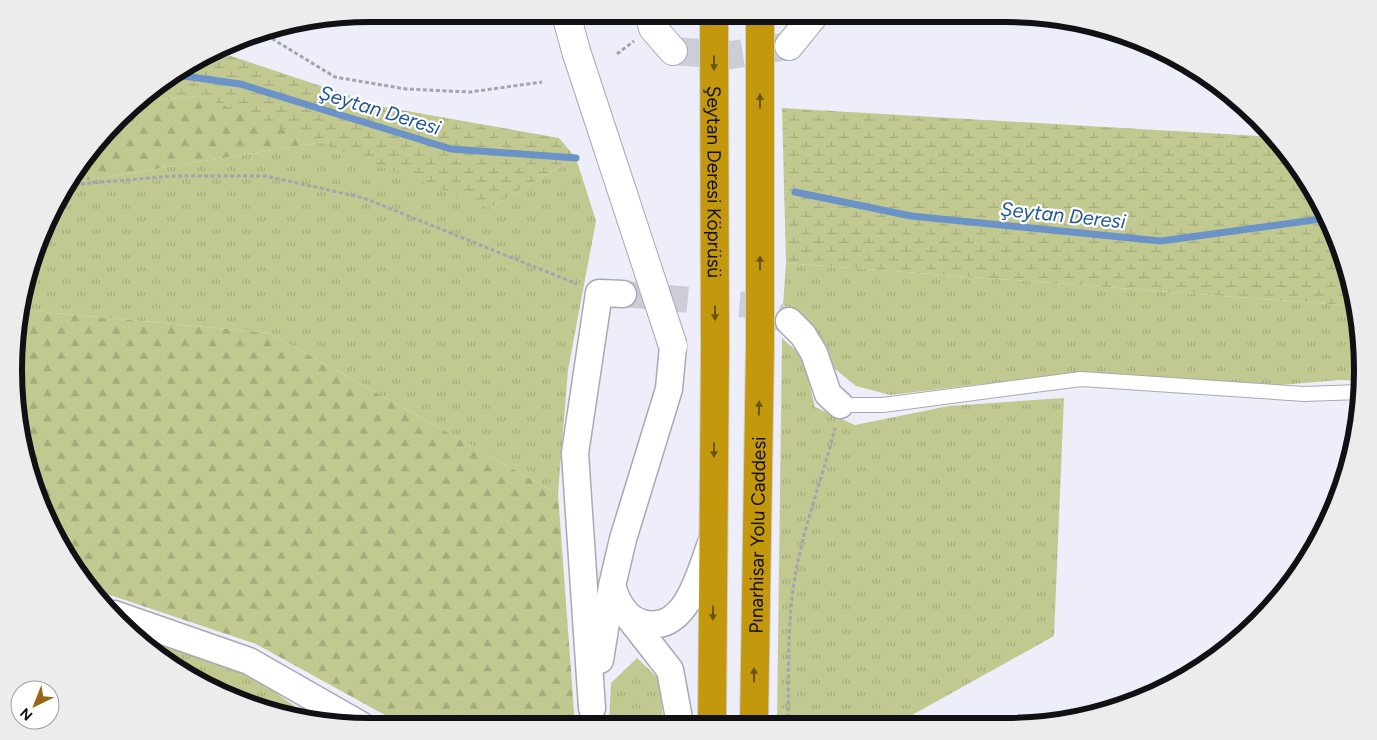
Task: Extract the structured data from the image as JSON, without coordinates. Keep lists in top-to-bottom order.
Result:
{
  "streets": {
    "highway": ["Şeytan Deresi Köprüsü", "Pınarhisar Yolu Caddesi"]
  },
  "one_way": ["Şeytan Deresi Köprüsü", "Pınarhisar Yolu Caddesi"],
  "water": ["Şeytan Deresi"],
  "north": "bottom left"
}
